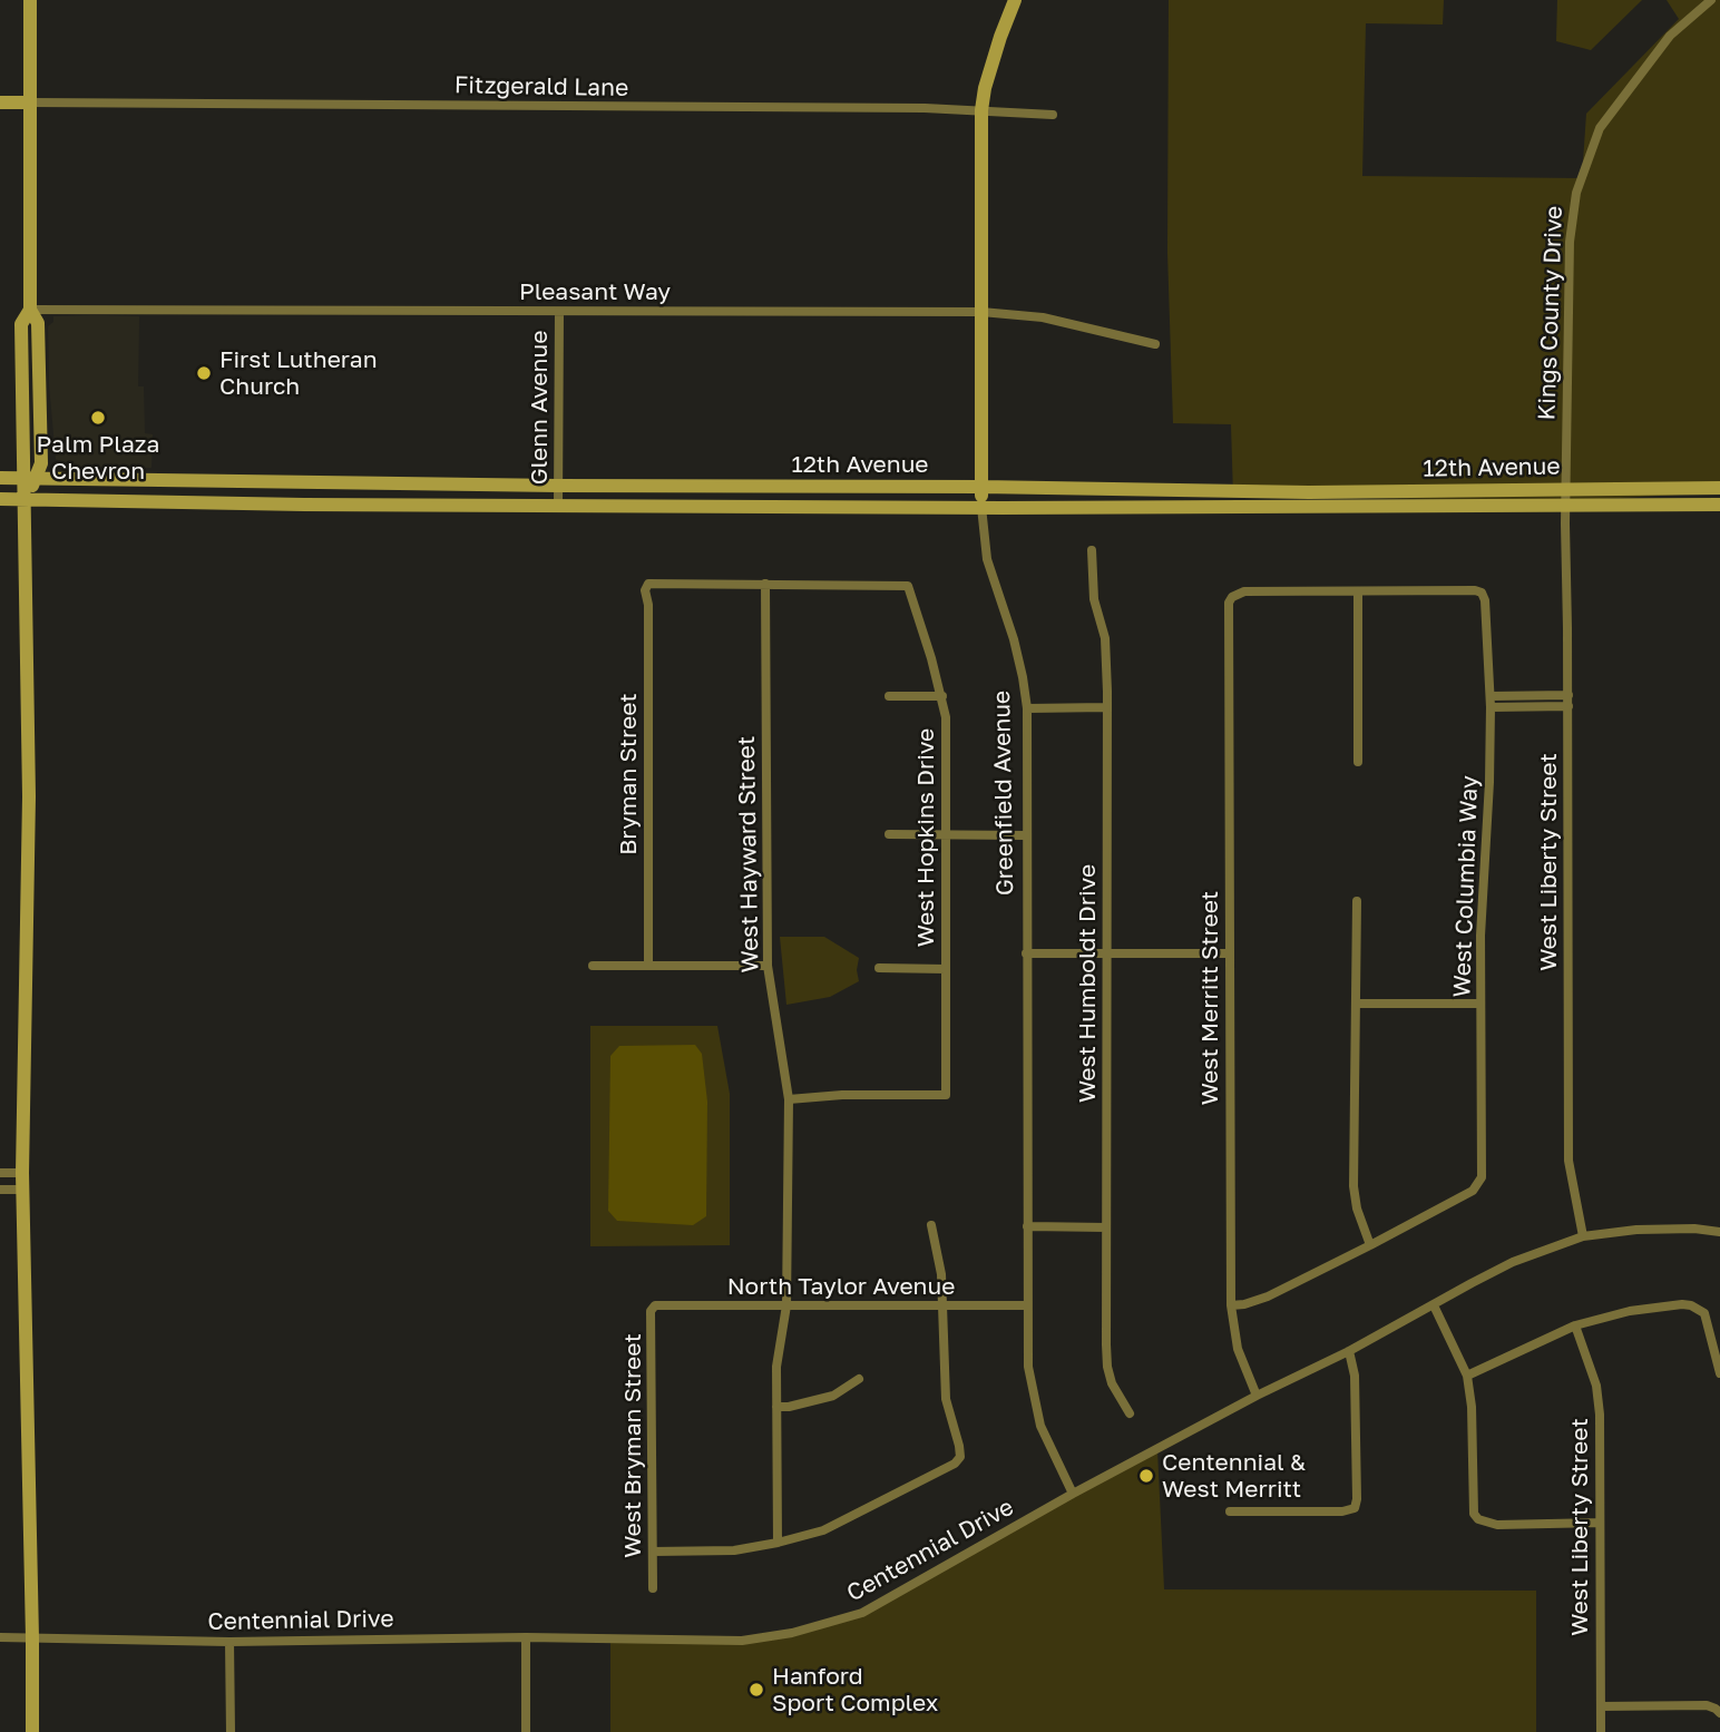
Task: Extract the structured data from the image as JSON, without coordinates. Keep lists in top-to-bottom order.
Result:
{
  "streets": {
    "main road": ["12th Avenue", "Greenfield Avenue"],
    "street": [
      "Fitzgerald Lane",
      "Pleasant Way",
      "Kings County Drive",
      "Glenn Avenue",
      "Bryman Street",
      "West Hopkins Drive",
      "West Hayward Street",
      "West Liberty Street",
      "West Columbia Way",
      "West Humboldt Drive",
      "West Merritt Street",
      "North Taylor Avenue",
      "West Bryman Street",
      "Centennial Drive"
    ]
  },
  "crossings": [
    ["Fitzgerald Lane", "Greenfield Avenue"],
    ["Pleasant Way", "Glenn Avenue"],
    ["Pleasant Way", "Greenfield Avenue"],
    ["Kings County Drive", "12th Avenue"],
    ["Kings County Drive", "West Liberty Street"],
    ["Glenn Avenue", "12th Avenue"],
    ["12th Avenue", "Greenfield Avenue"],
    ["12th Avenue", "West Liberty Street"],
    ["Bryman Street", "West Hopkins Drive"],
    ["Bryman Street", "West Hayward Street"],
    ["Greenfield Avenue", "North Taylor Avenue"],
    ["Greenfield Avenue", "Centennial Drive"],
    ["West Hopkins Drive", "West Hayward Street"],
    ["West Hayward Street", "North Taylor Avenue"],
    ["West Liberty Street", "Centennial Drive"],
    ["West Columbia Way", "West Merritt Street"],
    ["West Merritt Street", "Centennial Drive"],
    ["North Taylor Avenue", "West Bryman Street"]
  ],
  "places": [
    "First Lutheran Church",
    "Palm Plaza Chevron",
    "Centennial & West Merritt",
    "Hanford Sport Complex"
  ]
}
